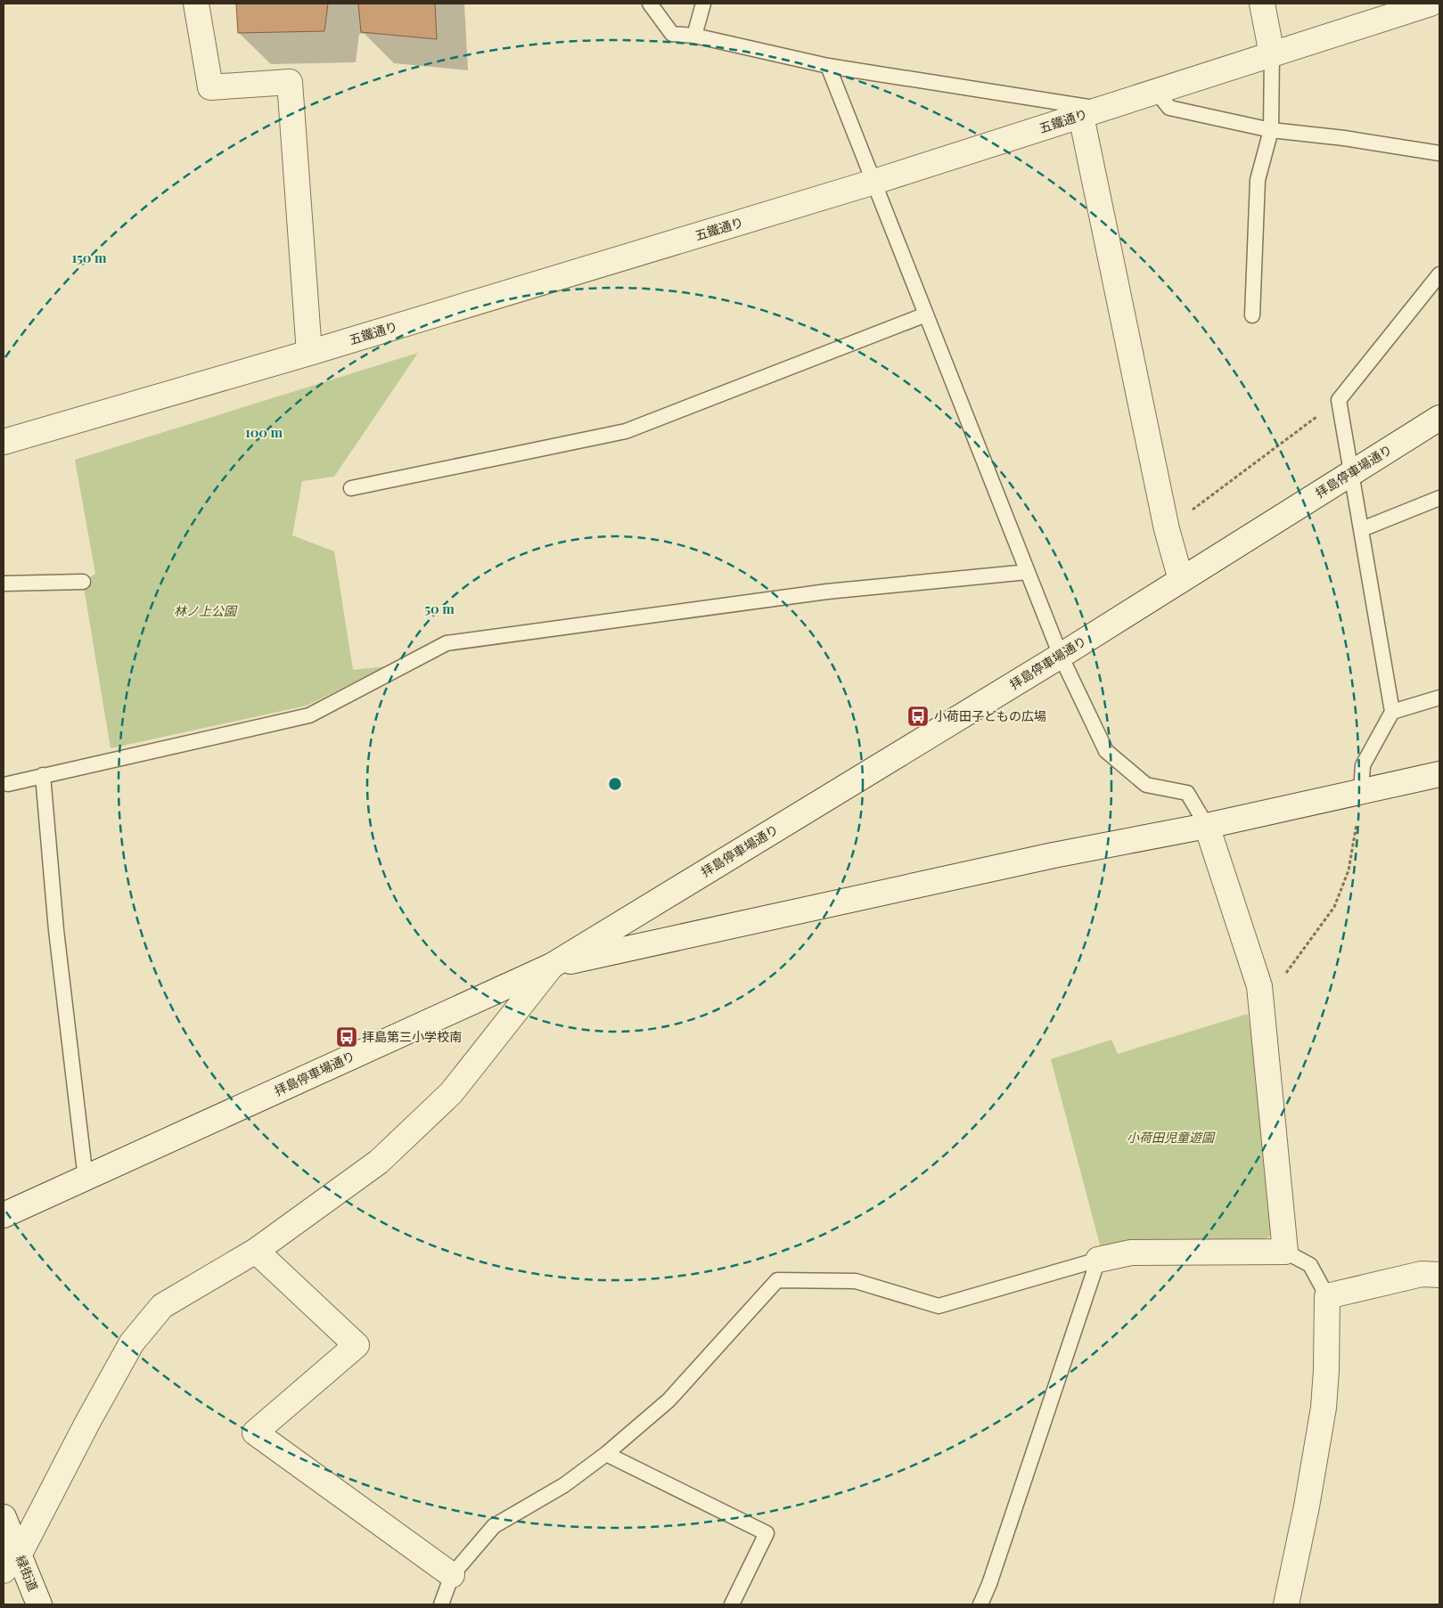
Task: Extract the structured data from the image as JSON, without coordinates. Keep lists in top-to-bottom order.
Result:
{
  "streets": {
    "street": ["五鐵通り", "拝島停車場通り", "緑街道"]
  },
  "parks": ["林ノ上公園", "小荷田児童遊園"],
  "places": {
    "bus stop": ["小荷田子どもの広場", "拝島第三小学校南"]
  },
  "rings": ["150 m", "100 m", "50 m"]
}
